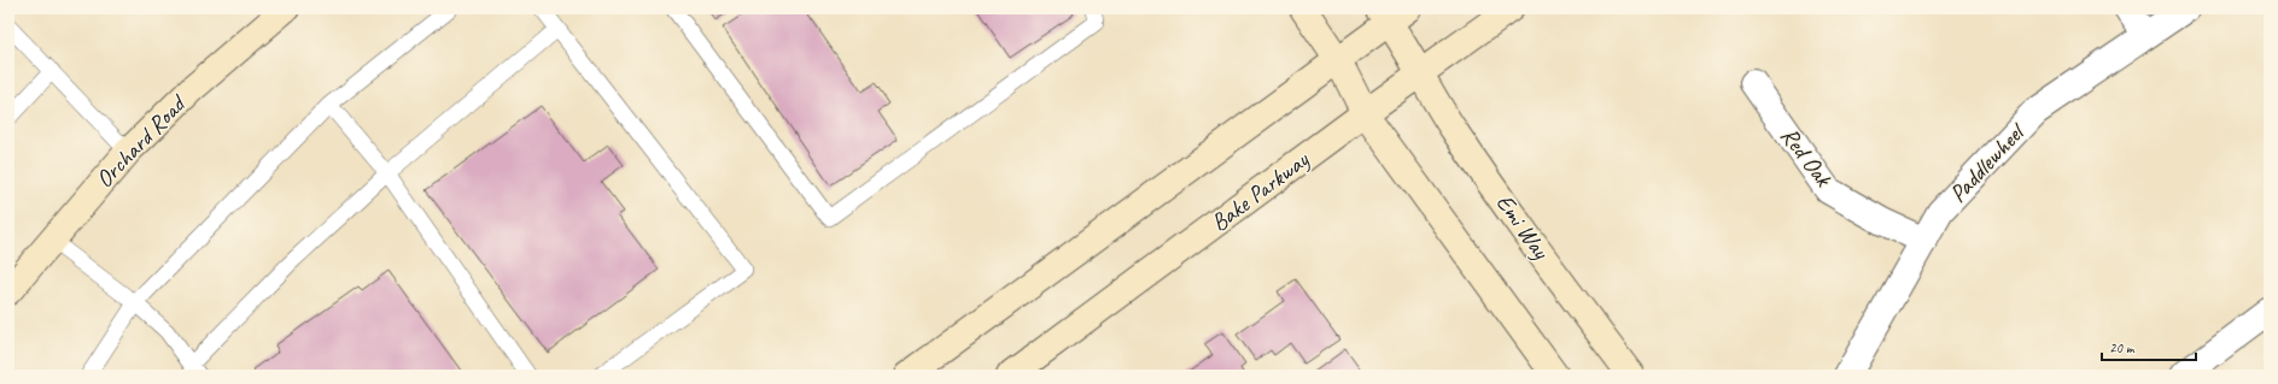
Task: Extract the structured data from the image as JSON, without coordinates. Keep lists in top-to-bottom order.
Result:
{
  "streets": {
    "street": [
      "Orchard Road",
      "Red Oak",
      "Paddlewheel",
      "Bake Parkway",
      "Emi Way"
    ]
  },
  "crossings": [
    ["Red Oak", "Paddlewheel"],
    ["Bake Parkway", "Emi Way"]
  ],
  "scale_bar": "20 m"
}
